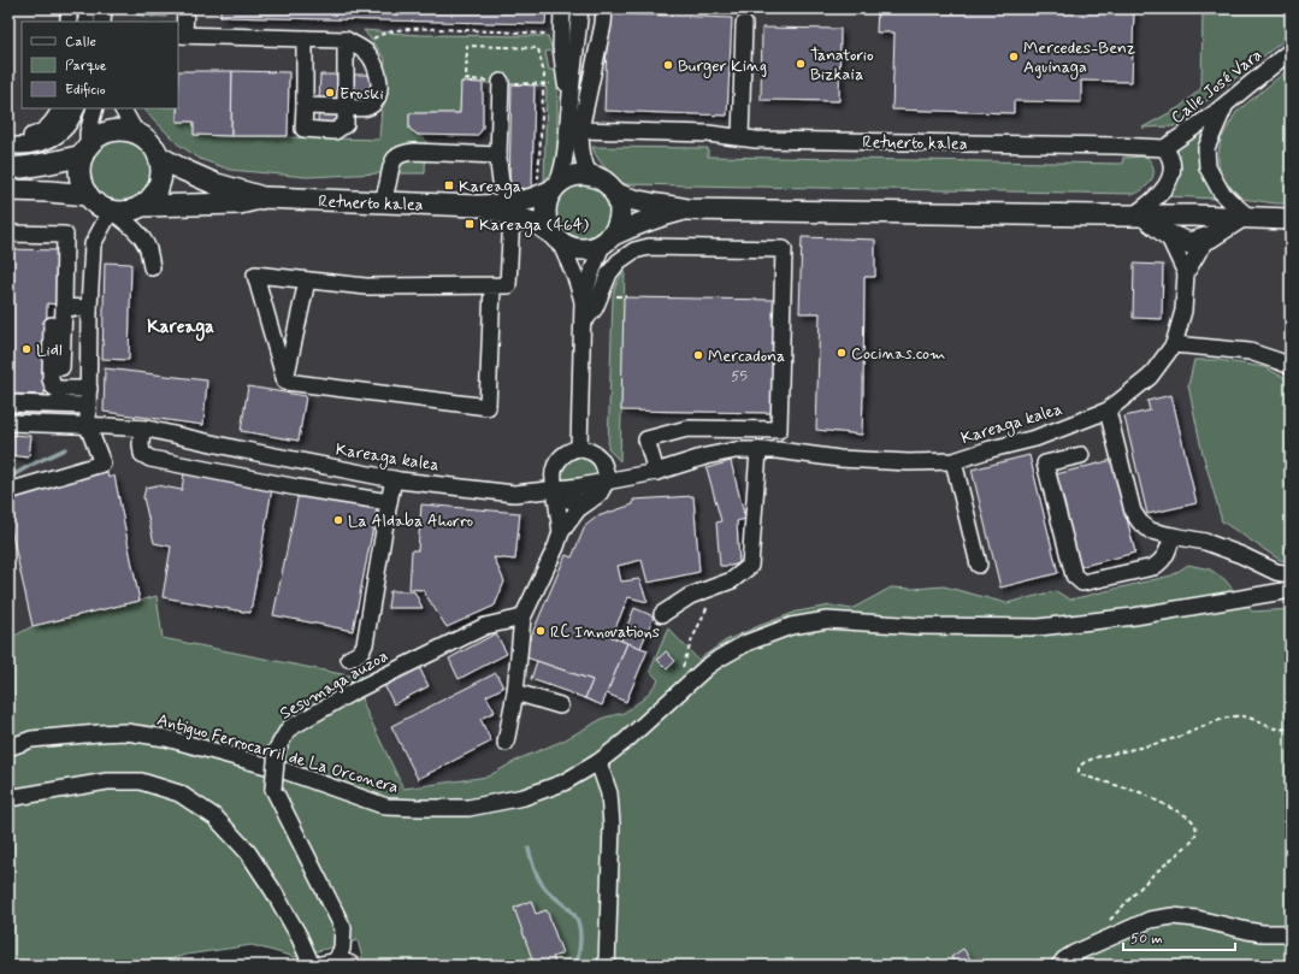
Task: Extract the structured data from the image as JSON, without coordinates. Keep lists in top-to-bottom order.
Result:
{
  "streets": {
    "main road": ["Retuerto kalea"],
    "street": [
      "Calle José Vara",
      "Kareaga kalea",
      "Sesumaga auzoa",
      "Antiguo Ferrocarril de La Orconera"
    ]
  },
  "crossings": [
    ["Calle José Vara", "Retuerto kalea"]
  ],
  "districts": ["Kareaga"],
  "places": {
    "other": [
      "Mercedes-Benz Aguinaga",
      "Tanatorio Bizkaia",
      "Burger King",
      "Eroski",
      "Lidl",
      "Cocinas.com",
      "Mercadona",
      "La Aldaba Ahorro",
      "RC Innovations"
    ],
    "transit": ["Kareaga", "Kareaga (464)"]
  },
  "house_numbers": ["55"],
  "legend": ["Calle", "Parque", "Edificio"],
  "scale_bar": "50 m"
}
